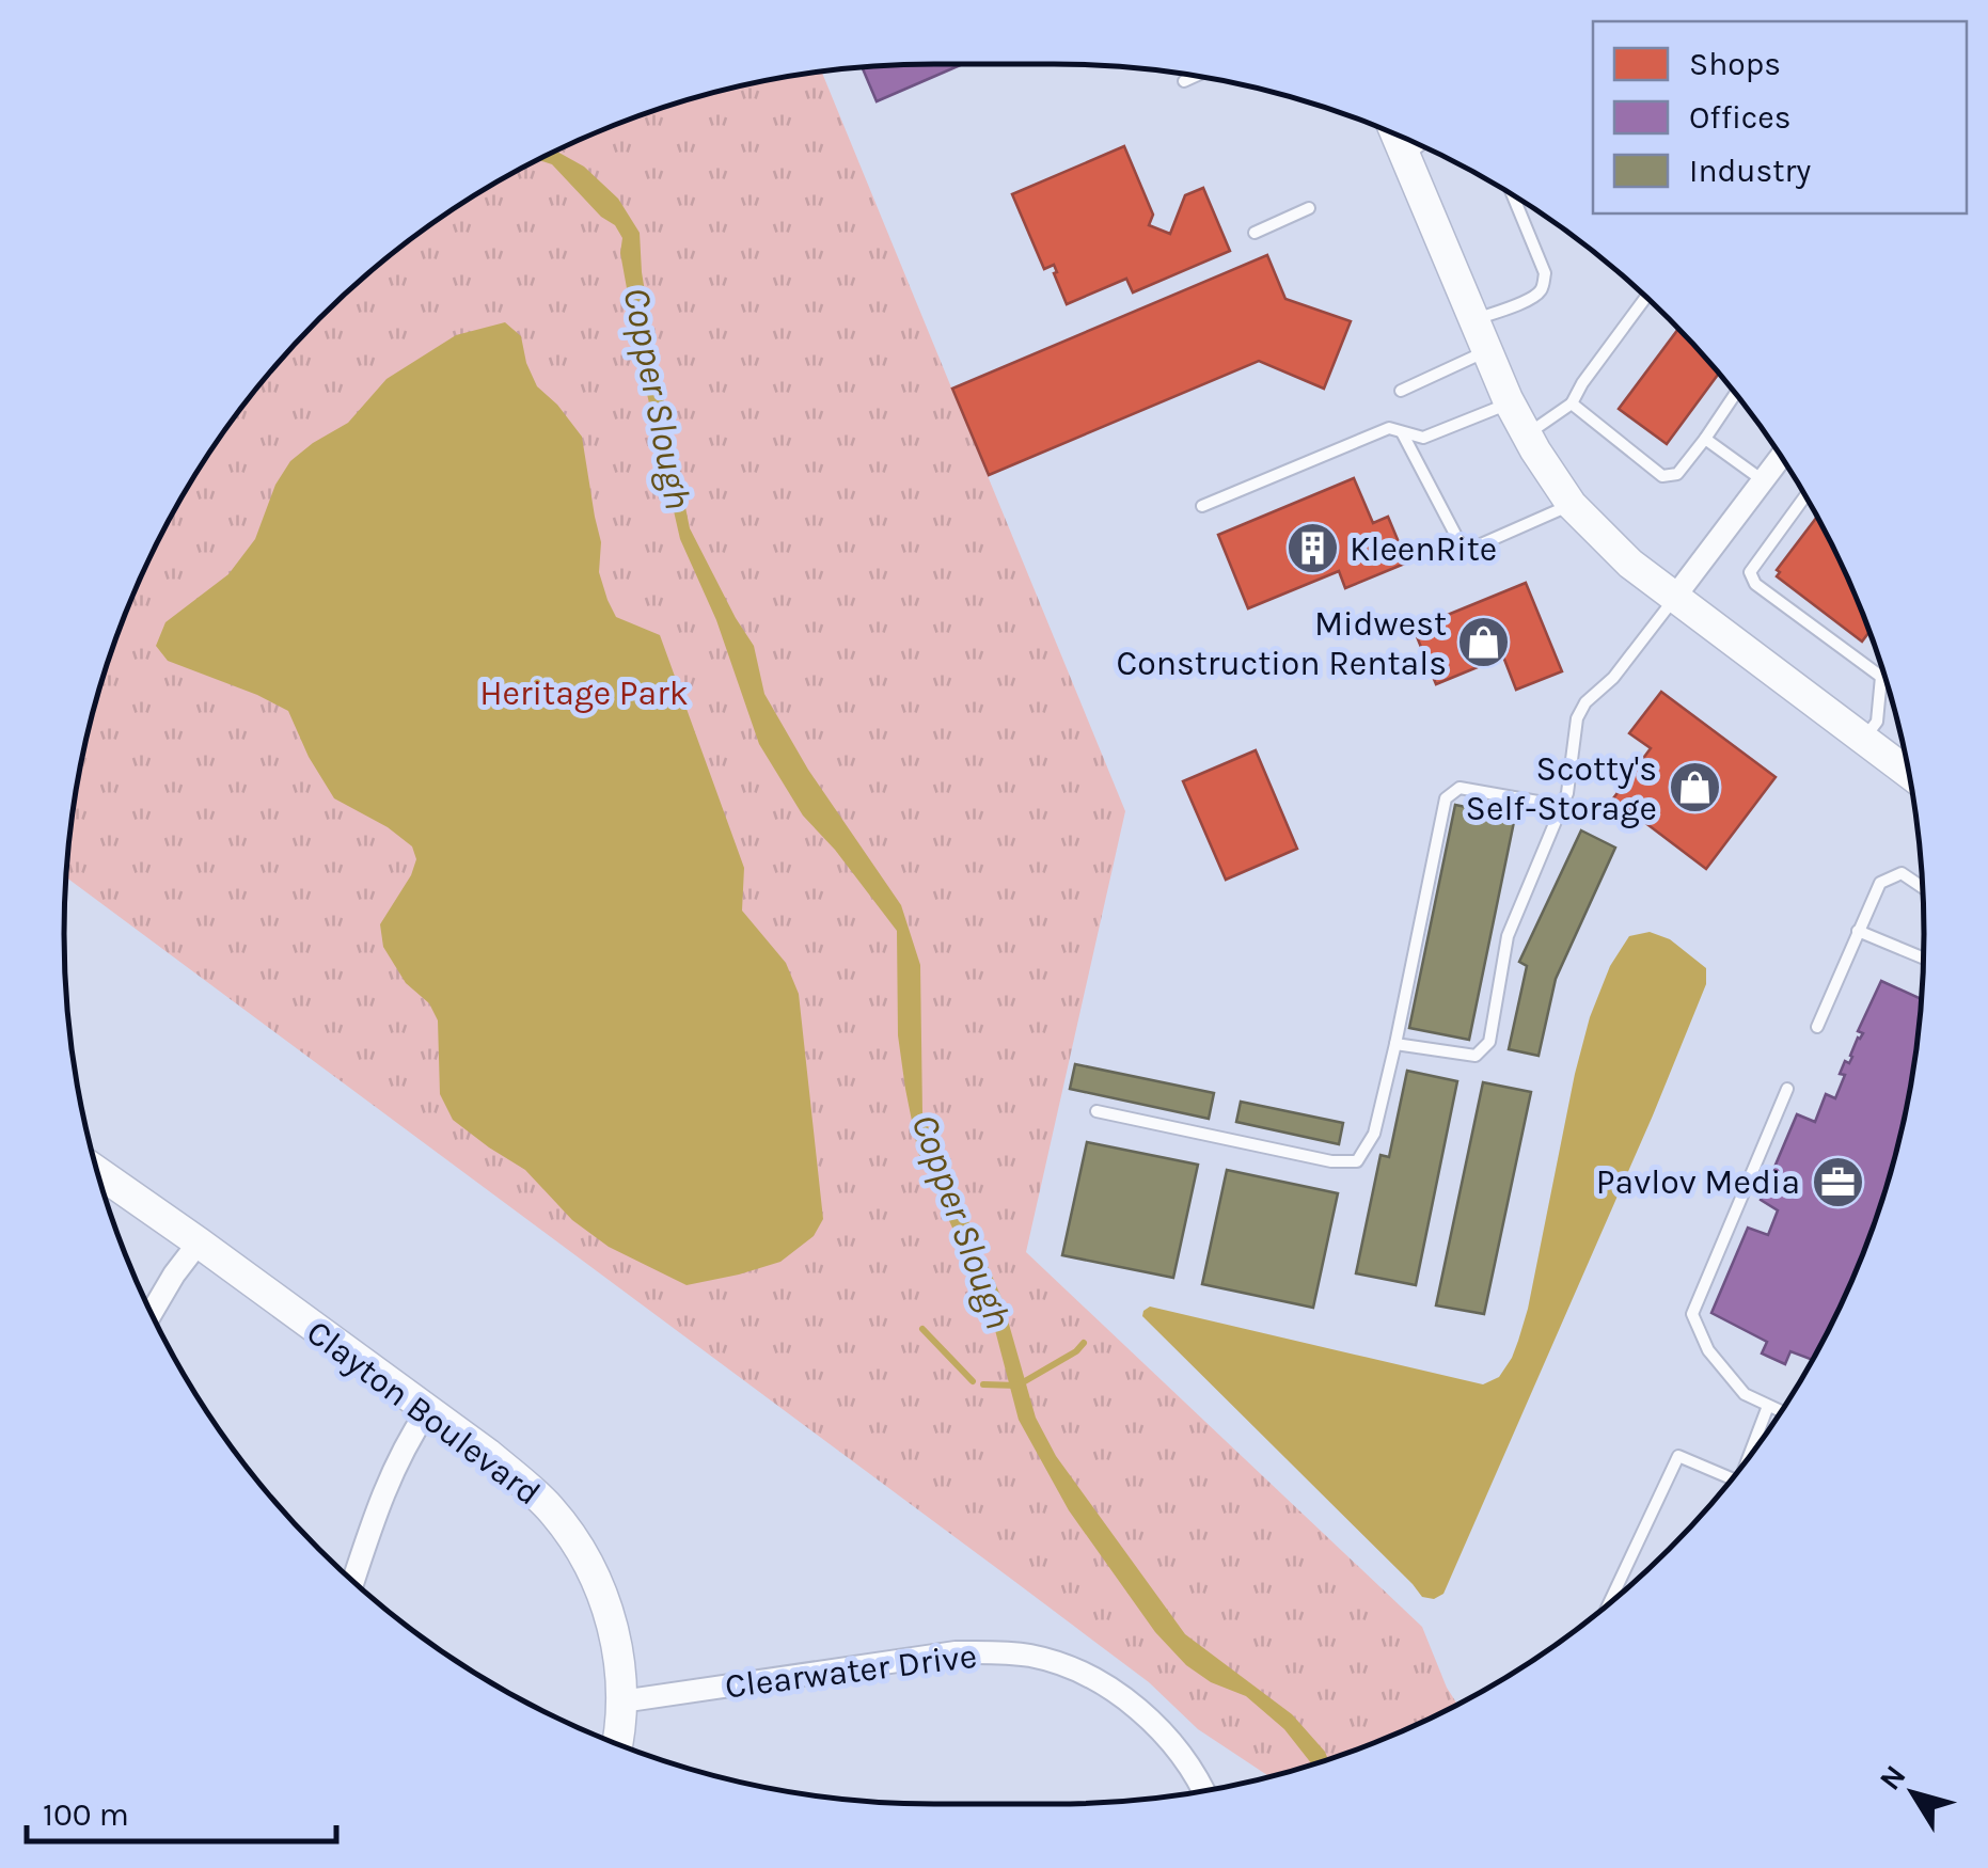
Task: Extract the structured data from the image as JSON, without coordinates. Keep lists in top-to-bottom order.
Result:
{
  "streets": {
    "street": ["Clayton Boulevard", "Clearwater Drive"]
  },
  "crossings": [
    ["Clayton Boulevard", "Clearwater Drive"]
  ],
  "water": ["Copper Slough"],
  "parks": ["Heritage Park"],
  "places": {
    "building": ["KleenRite"],
    "shop": ["Midwest Construction Rentals", "Scotty's Self-Storage"],
    "office": ["Pavlov Media"]
  },
  "legend": ["Shops", "Offices", "Industry"],
  "scale_bar": "100 m",
  "north": "top left"
}
